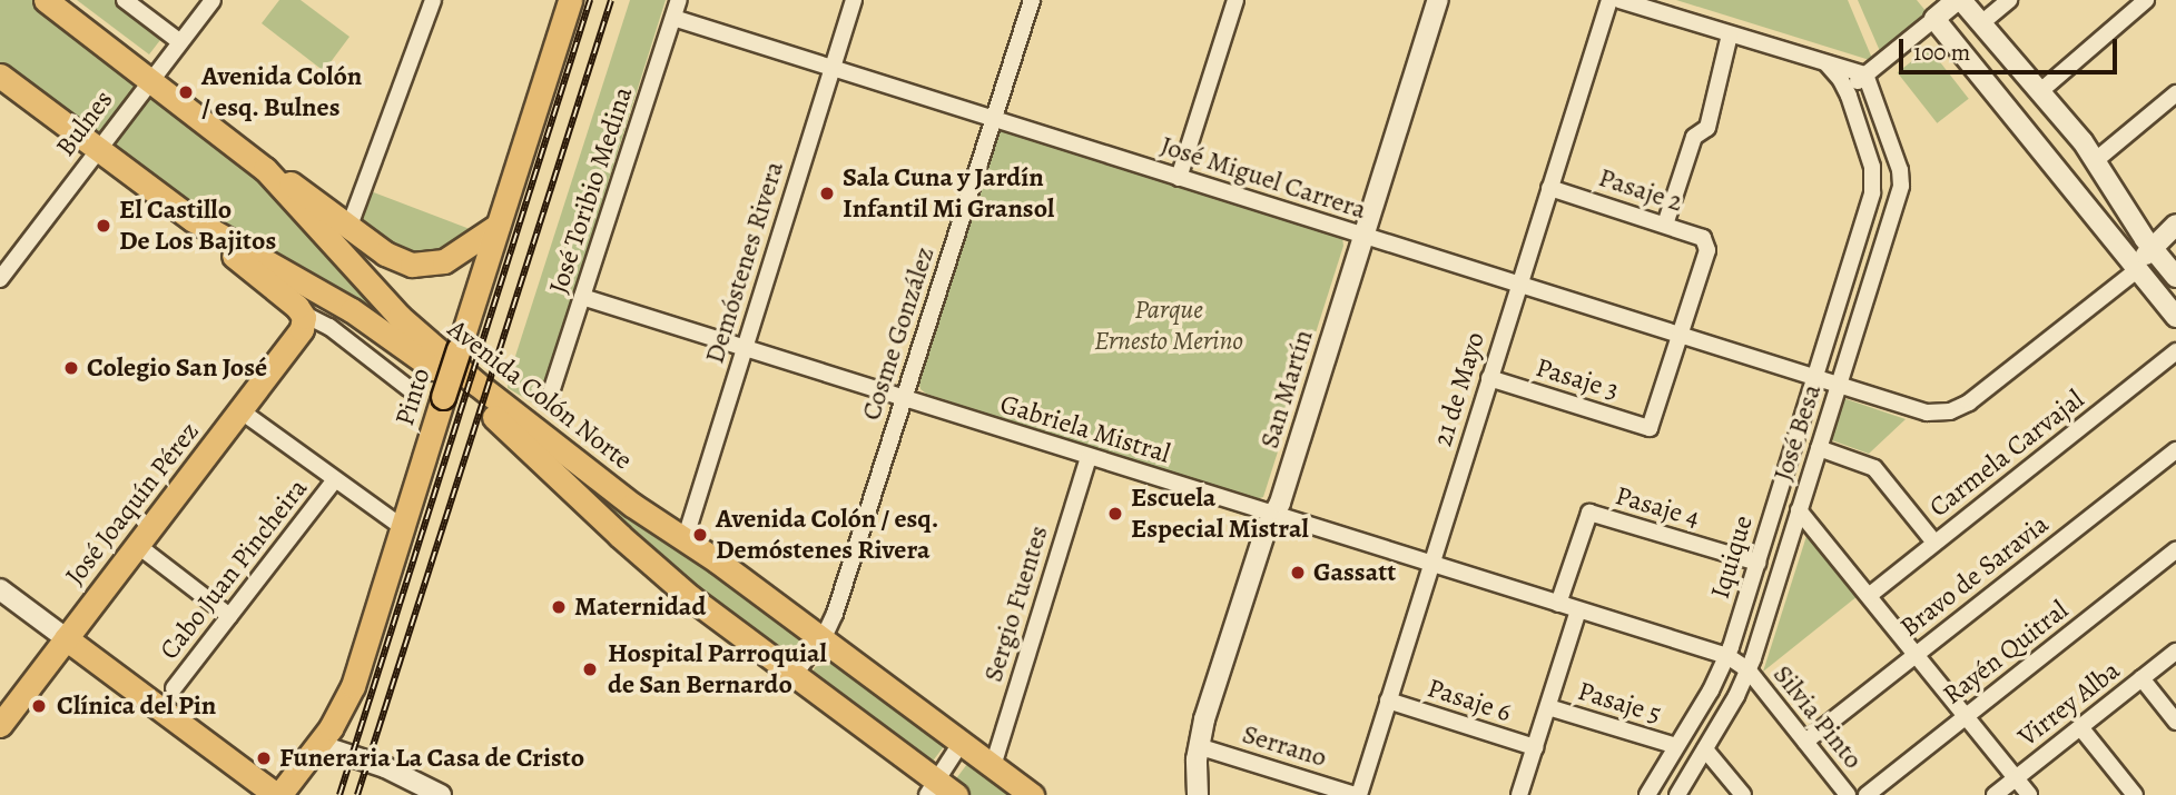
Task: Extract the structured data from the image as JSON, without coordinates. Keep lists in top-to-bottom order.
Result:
{
  "streets": {
    "main road": ["Avenida Colón Norte", "Pinto", "José Joaquín Pérez"],
    "street": [
      "Bulnes",
      "José Miguel Carrera",
      "José Toribio Medina",
      "Pasaje 2",
      "Demóstenes Rivera",
      "Cosme González",
      "Pasaje 3",
      "San Martín",
      "21 de Mayo",
      "Gabriela Mistral",
      "José Besa",
      "Carmela Carvajal",
      "Pasaje 4",
      "Iquique",
      "Cabo Juan Pincheira",
      "Bravo de Saravia",
      "Sergio Fuentes",
      "Rayén Quitral",
      "Pasaje 6",
      "Pasaje 5",
      "Virrey Alba",
      "Silvia Pinto",
      "Serrano"
    ]
  },
  "crossings": [
    ["Bulnes", "Avenida Colón Norte"],
    ["José Miguel Carrera", "José Toribio Medina"],
    ["José Miguel Carrera", "Pasaje 2"],
    ["José Miguel Carrera", "Demóstenes Rivera"],
    ["José Miguel Carrera", "Cosme González"],
    ["José Miguel Carrera", "Pasaje 3"],
    ["José Miguel Carrera", "San Martín"],
    ["José Miguel Carrera", "21 de Mayo"],
    ["José Miguel Carrera", "José Besa"],
    ["José Miguel Carrera", "Iquique"],
    ["José Toribio Medina", "Gabriela Mistral"],
    ["Pasaje 2", "Pasaje 3"],
    ["Pasaje 2", "21 de Mayo"],
    ["Demóstenes Rivera", "Avenida Colón Norte"],
    ["Demóstenes Rivera", "Gabriela Mistral"],
    ["Cosme González", "Avenida Colón Norte"],
    ["Cosme González", "Gabriela Mistral"],
    ["Pasaje 3", "21 de Mayo"],
    ["San Martín", "Gabriela Mistral"],
    ["San Martín", "Serrano"],
    ["21 de Mayo", "Gabriela Mistral"],
    ["21 de Mayo", "Pasaje 6"],
    ["21 de Mayo", "Serrano"],
    ["Avenida Colón Norte", "Sergio Fuentes"],
    ["Gabriela Mistral", "José Besa"],
    ["Gabriela Mistral", "Pasaje 4"],
    ["Gabriela Mistral", "Iquique"],
    ["Gabriela Mistral", "Sergio Fuentes"],
    ["Gabriela Mistral", "Silvia Pinto"],
    ["José Besa", "Silvia Pinto"],
    ["Pasaje 4", "Iquique"],
    ["Iquique", "Pasaje 5"],
    ["Bravo de Saravia", "Silvia Pinto"]
  ],
  "parks": ["Parque Ernesto Merino"],
  "places": [
    "Avenida Colón / esq. Bulnes",
    "Sala Cuna y Jardín Infantil Mi Gransol",
    "El Castillo De Los Bajitos",
    "Colegio San José",
    "Escuela Especial Mistral",
    "Avenida Colón / esq. Demóstenes Rivera",
    "Gassatt",
    "Maternidad",
    "Hospital Parroquial de San Bernardo",
    "Clínica del Pin",
    "Funeraria La Casa de Cristo"
  ],
  "scale_bar": "100 m"
}
